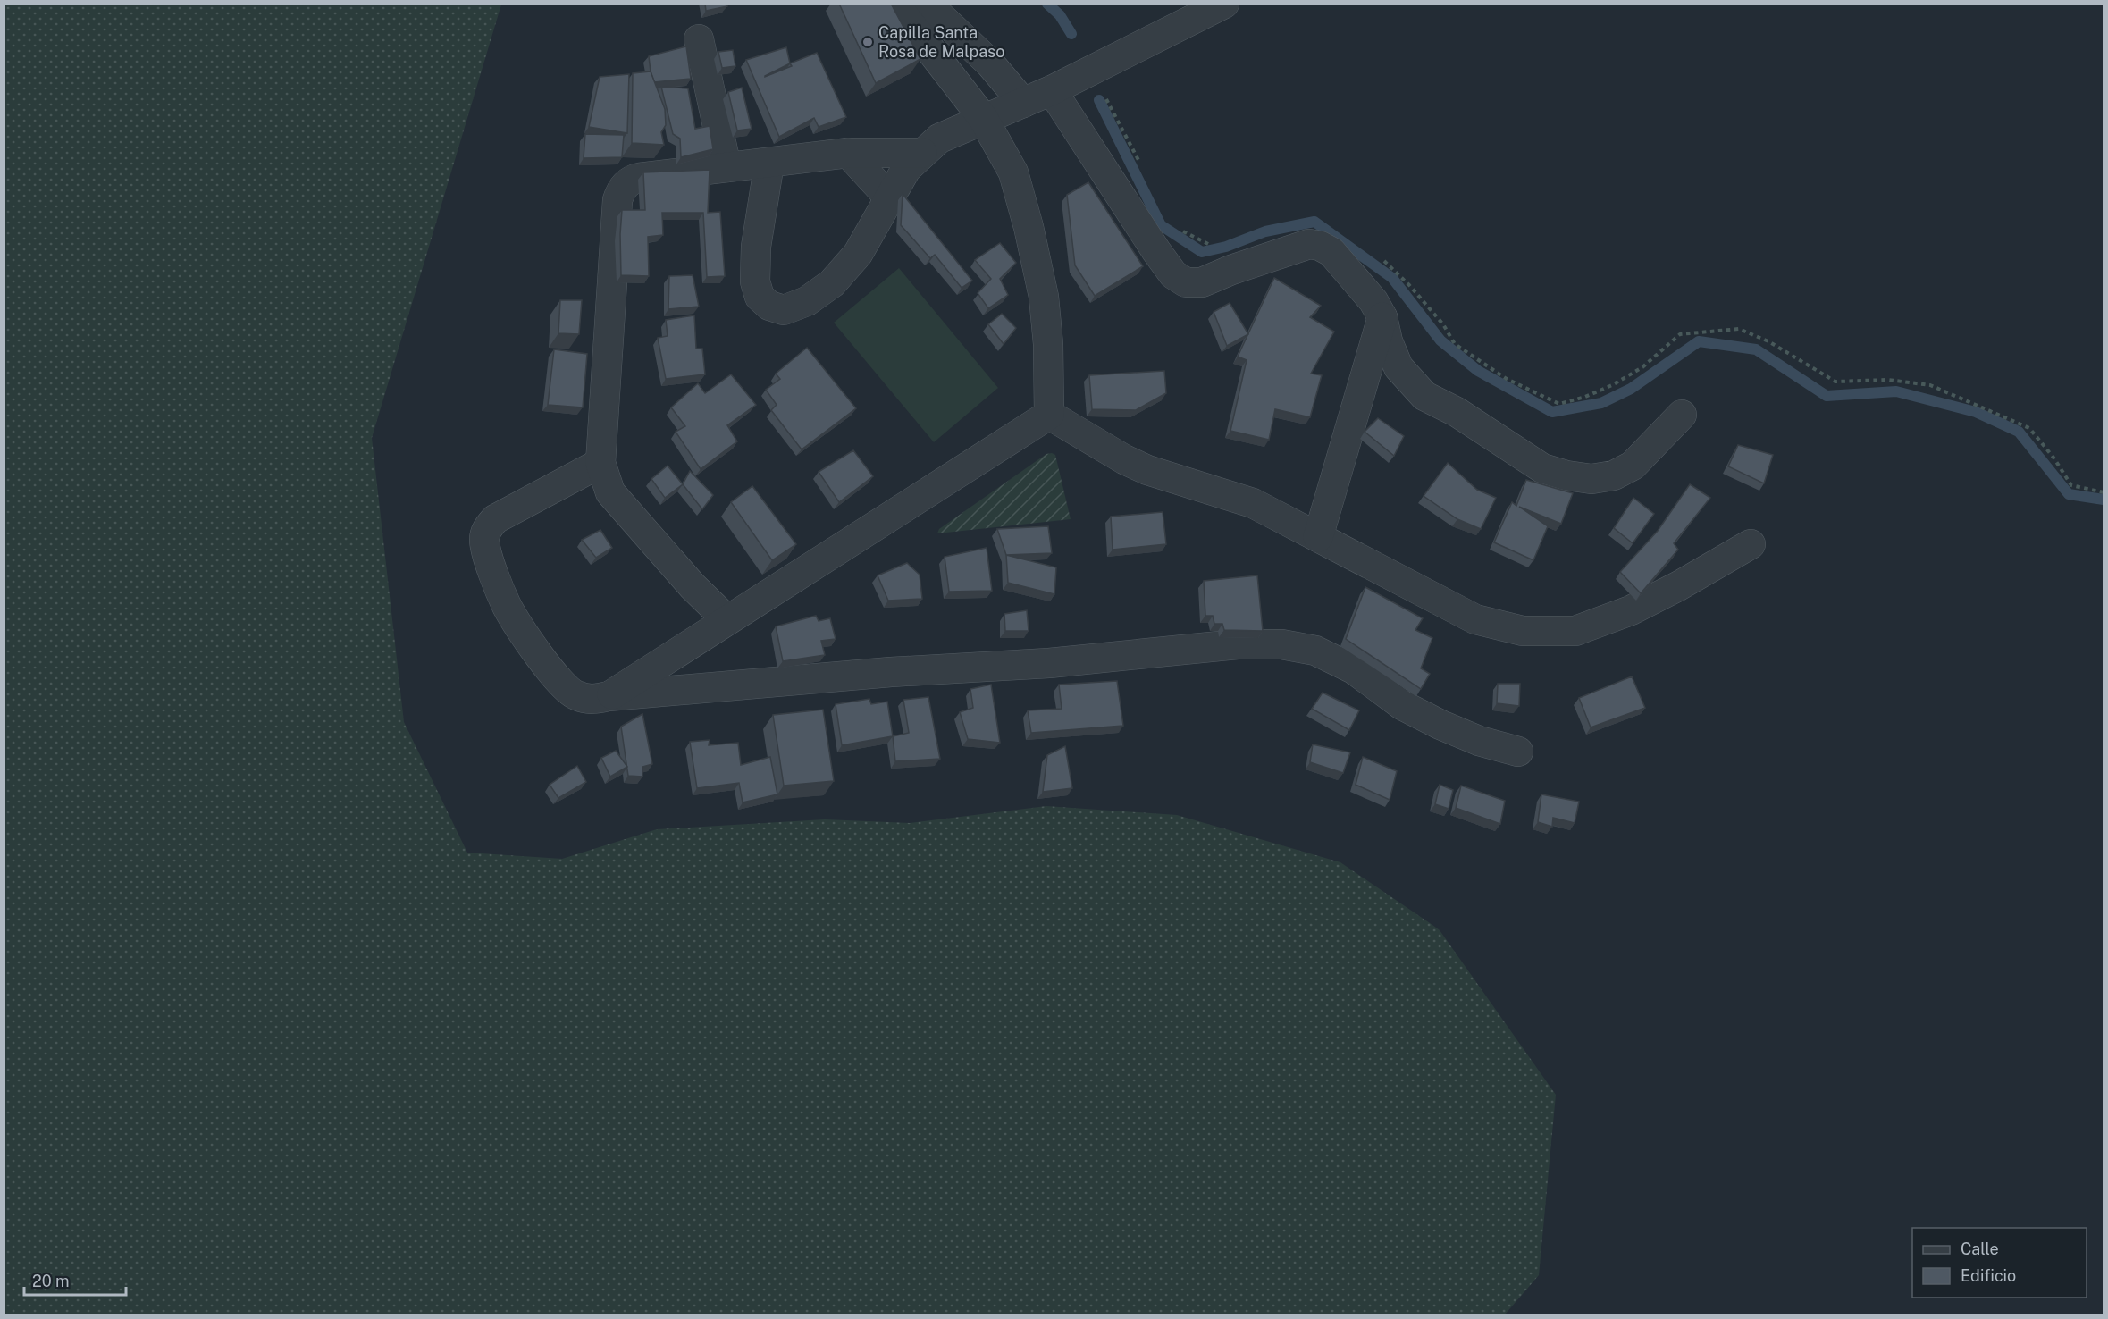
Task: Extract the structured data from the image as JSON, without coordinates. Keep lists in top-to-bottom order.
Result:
{
  "places": ["Capilla Santa Rosa de Malpaso"],
  "legend": ["Calle", "Edificio"],
  "scale_bar": "20 m"
}
